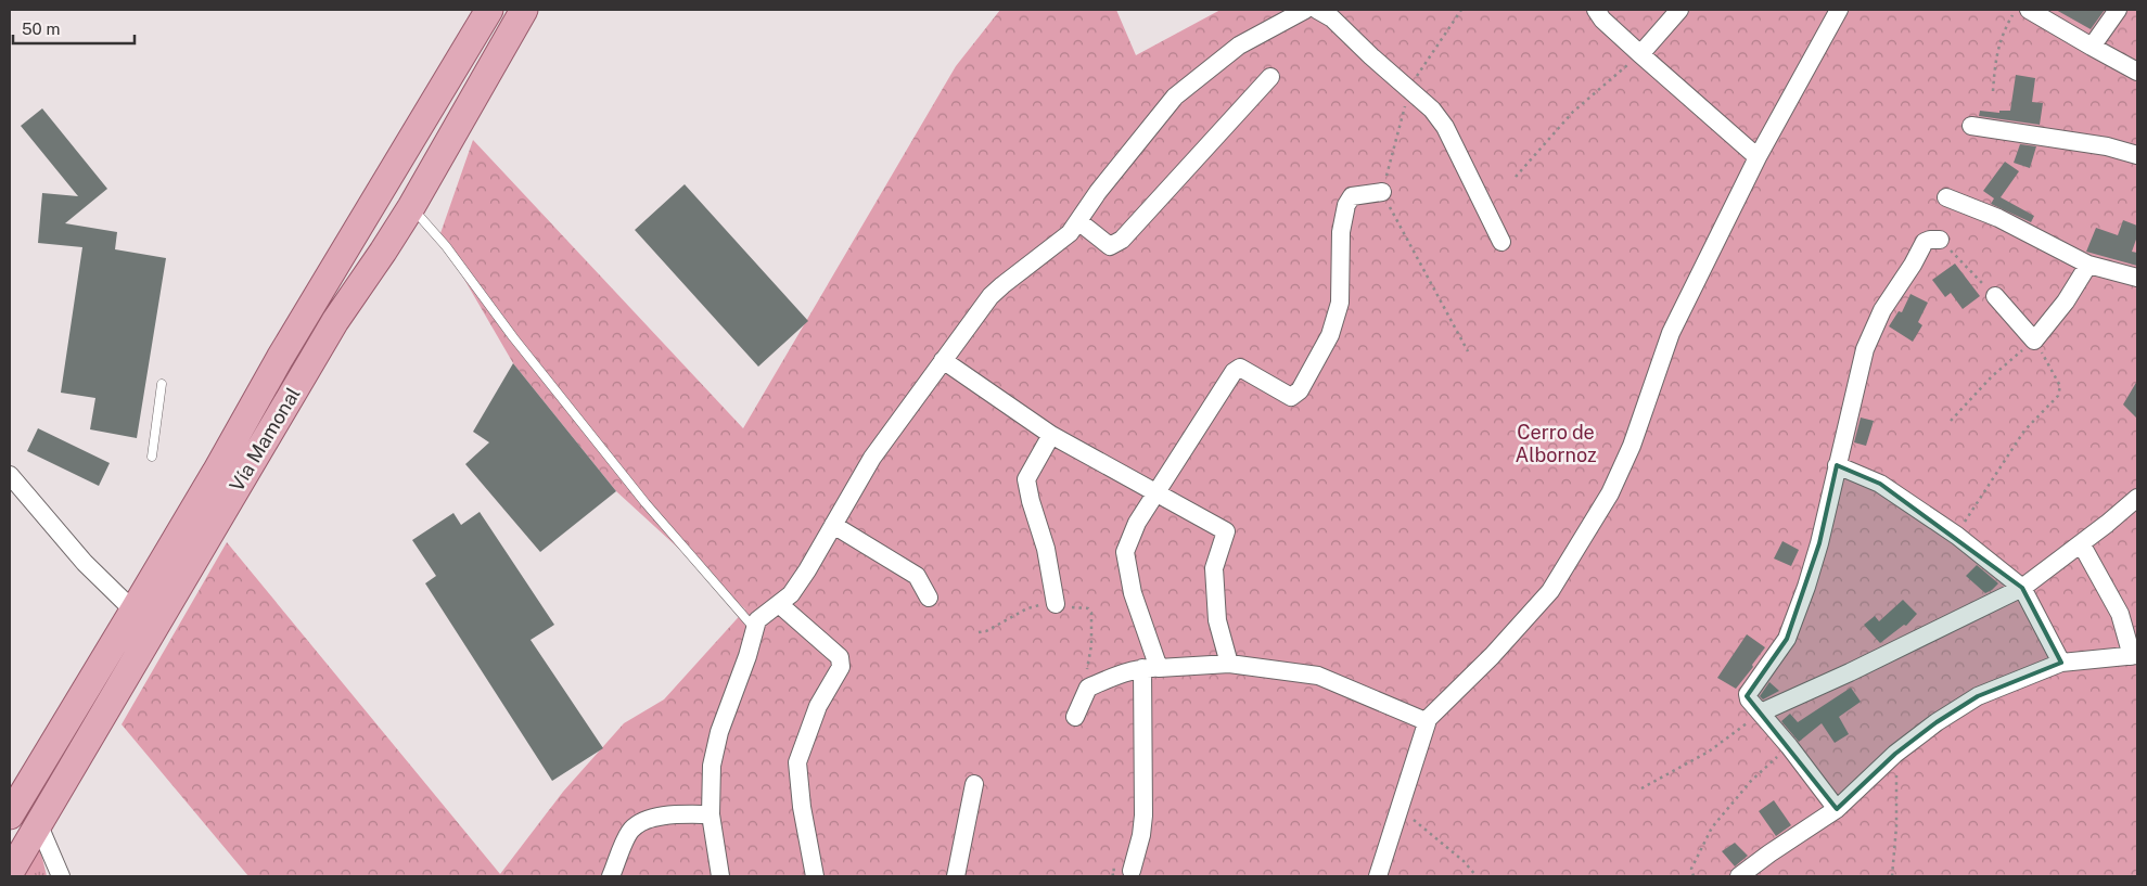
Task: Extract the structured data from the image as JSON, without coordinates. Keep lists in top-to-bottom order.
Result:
{
  "streets": {
    "main road": ["Vía Mamonal"]
  },
  "parks": ["Cerro de Albornoz"],
  "scale_bar": "50 m"
}
